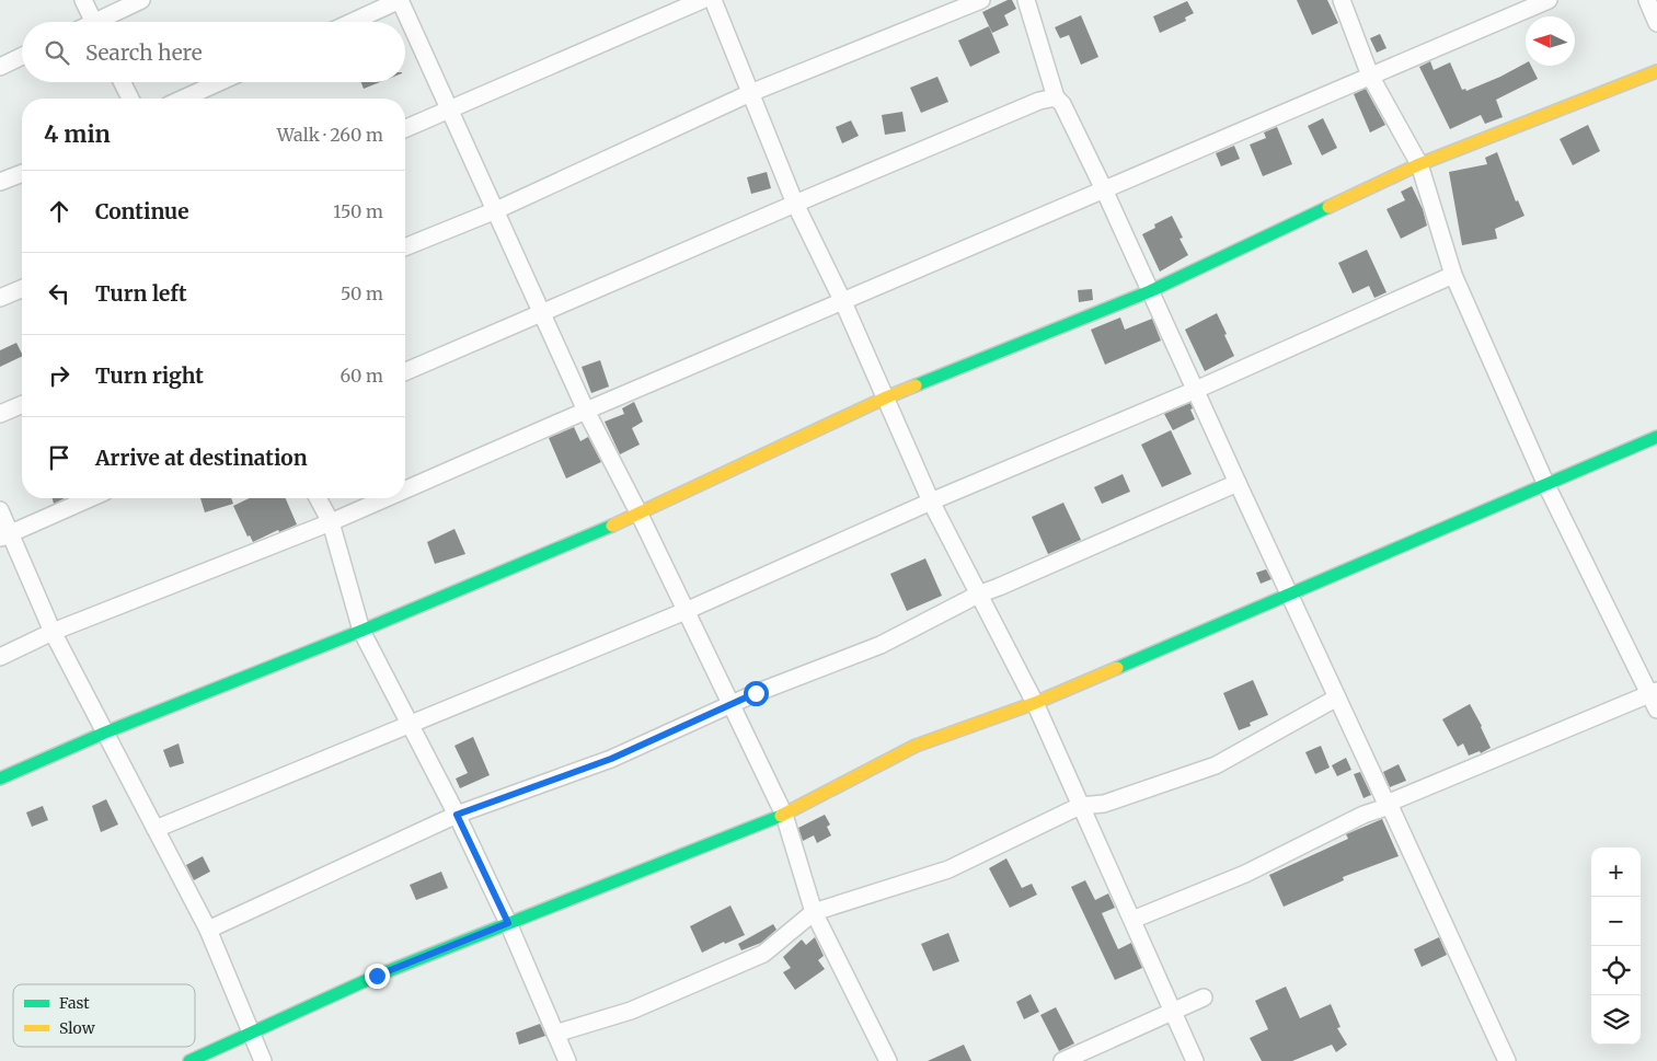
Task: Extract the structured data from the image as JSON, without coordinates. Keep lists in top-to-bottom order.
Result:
{
  "legend": ["Fast", "Slow"],
  "north": "left",
  "page": {
    "search": "Search here",
    "heading": ["4 min", "Walk · 260 m"],
    "list": [
      ["Continue", "150 m"],
      ["Turn left", "50 m"],
      ["Turn right", "60 m"],
      "Arrive at destination"
    ],
    "map_buttons": ["+", "−"]
  }
}
